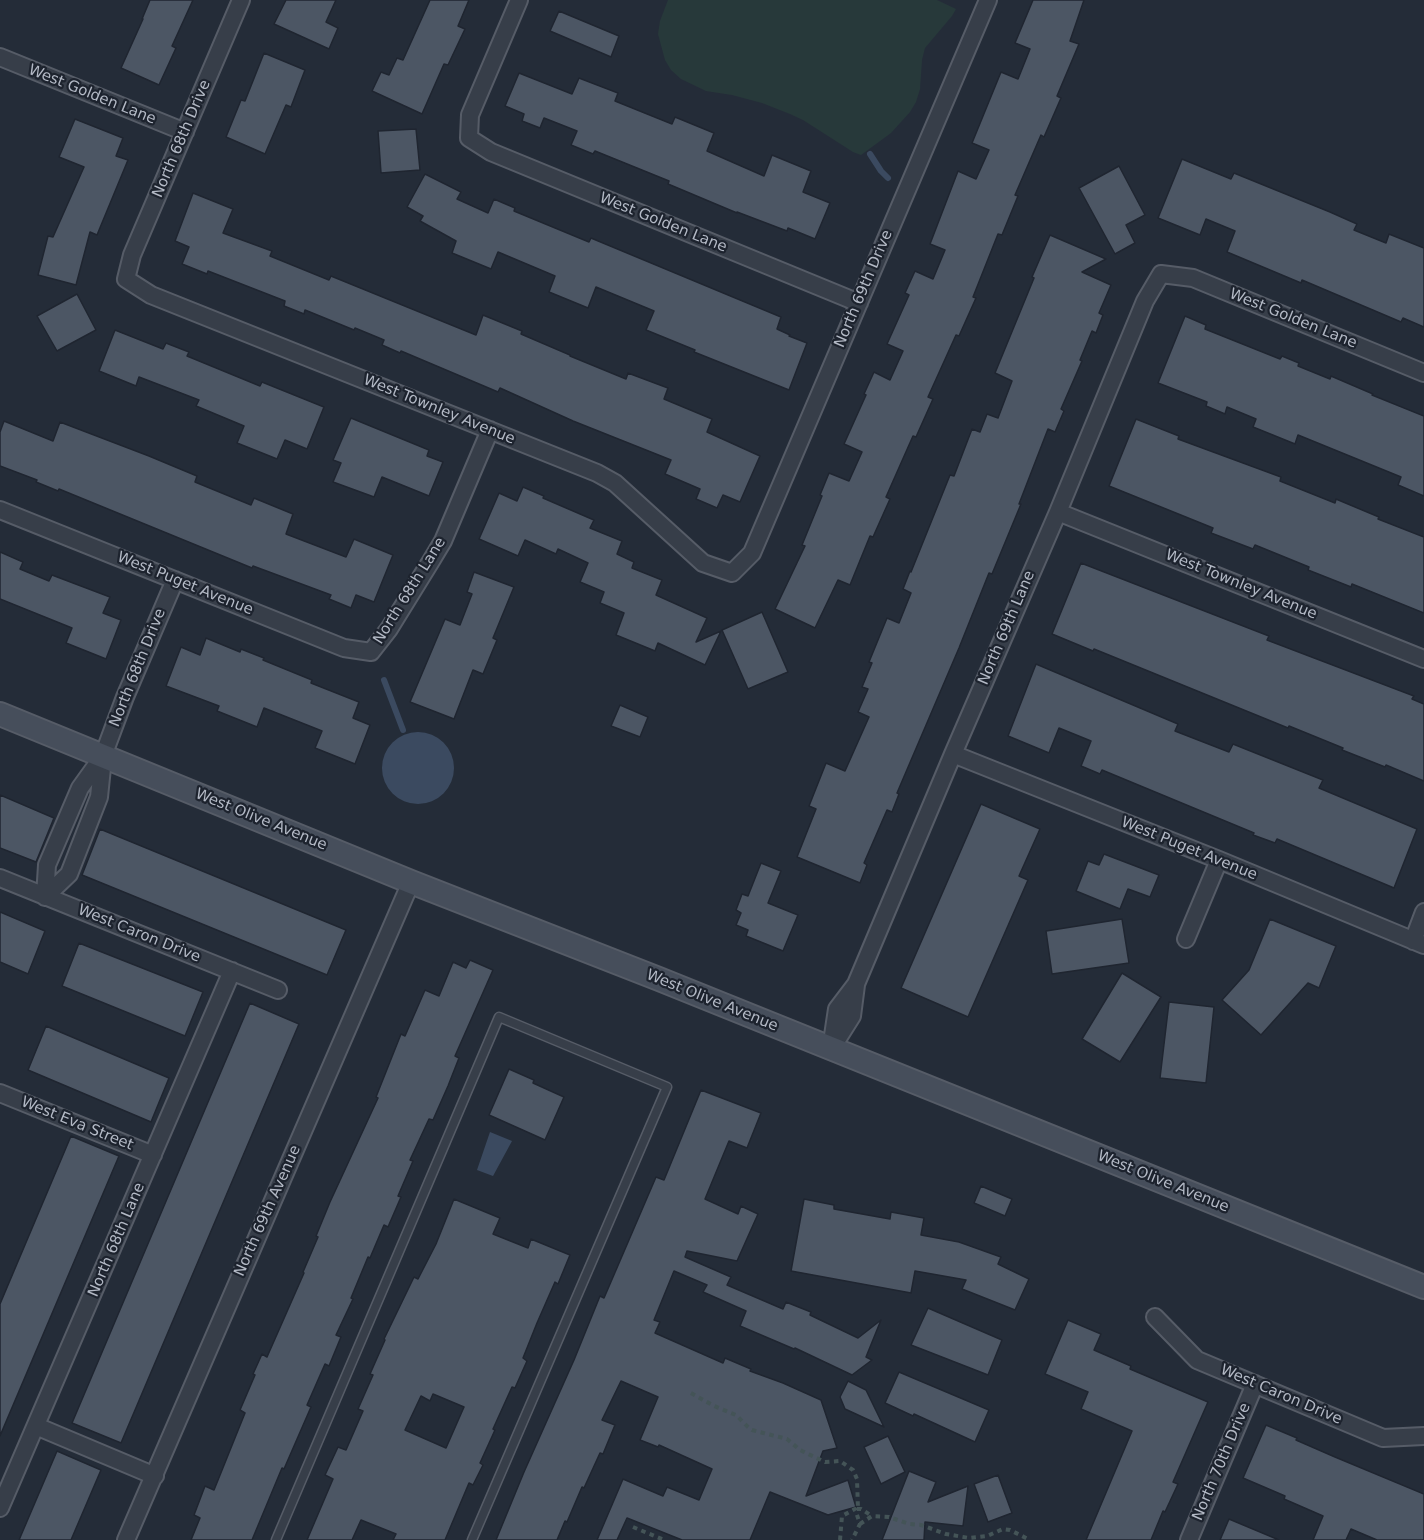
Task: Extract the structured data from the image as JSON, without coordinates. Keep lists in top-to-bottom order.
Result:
{
  "streets": {
    "main road": ["West Olive Avenue"],
    "street": [
      "West Golden Lane",
      "North 68th Drive",
      "North 69th Drive",
      "West Townley Avenue",
      "West Puget Avenue",
      "North 68th Lane",
      "North 69th Lane",
      "West Caron Drive",
      "West Eva Street",
      "North 69th Avenue",
      "North 70th Drive"
    ]
  },
  "crossings": [
    ["West Golden Lane", "North 68th Drive"],
    ["West Golden Lane", "North 69th Drive"],
    ["West Golden Lane", "North 69th Lane"],
    ["North 68th Drive", "West Townley Avenue"],
    ["North 68th Drive", "West Puget Avenue"],
    ["North 68th Drive", "West Olive Avenue"],
    ["North 68th Drive", "West Caron Drive"],
    ["North 69th Drive", "West Townley Avenue"],
    ["West Townley Avenue", "North 68th Lane"],
    ["West Townley Avenue", "North 69th Lane"],
    ["West Puget Avenue", "North 68th Lane"],
    ["West Puget Avenue", "North 69th Lane"],
    ["North 68th Lane", "West Caron Drive"],
    ["North 68th Lane", "West Eva Street"],
    ["North 69th Lane", "West Olive Avenue"],
    ["West Olive Avenue", "North 69th Avenue"],
    ["West Caron Drive", "North 70th Drive"]
  ]
}
